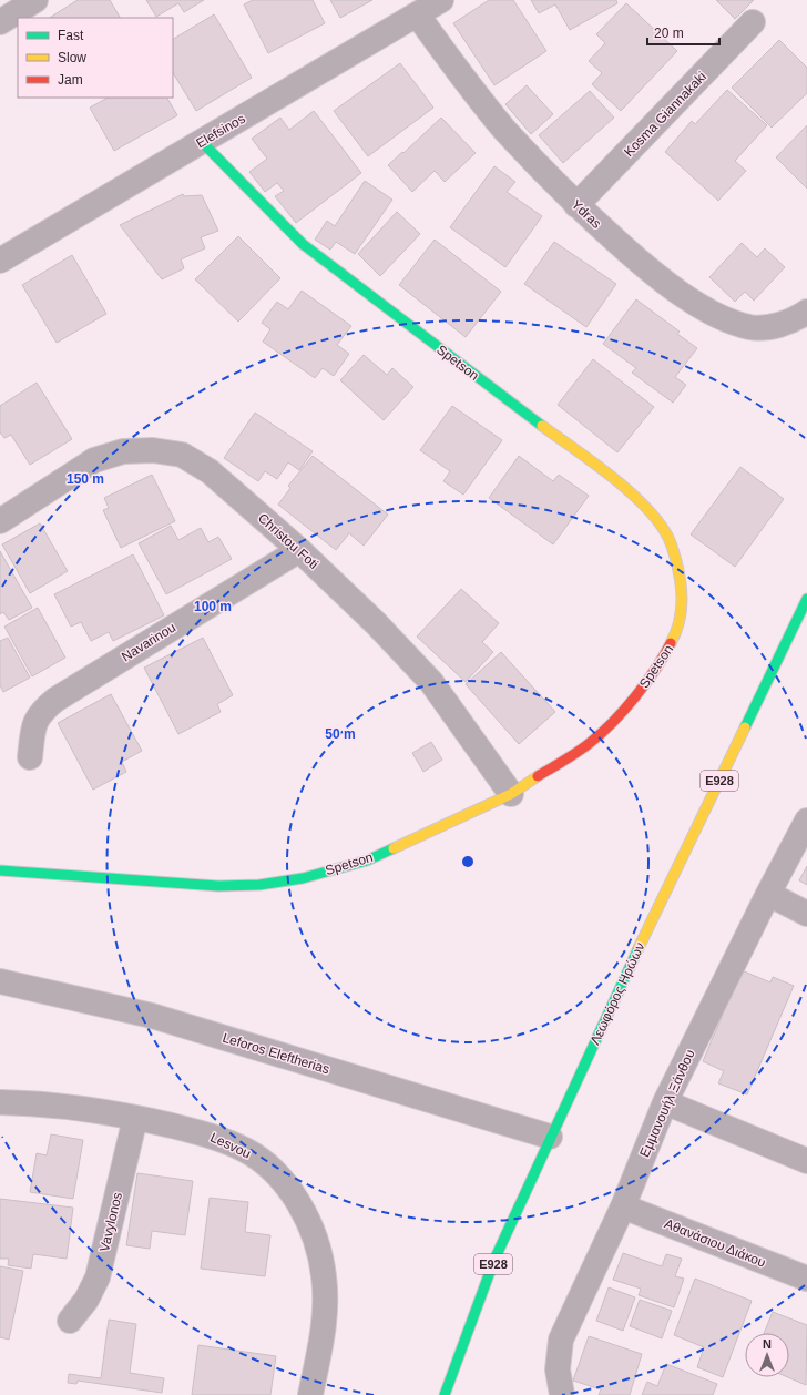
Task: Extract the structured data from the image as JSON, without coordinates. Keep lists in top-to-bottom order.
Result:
{
  "streets": {
    "street": [
      "Kosma Giannakaki",
      "Elefsinos",
      "Ydras",
      "Spetson",
      "Christou Foti",
      "Navarinou",
      "E928",
      "Λεωφόρος Ηρώων",
      "Leforos Eleftherias",
      "Εμμανουήλ Ξάνθου",
      "Lesvou",
      "Vavylonos",
      "Αθανάσιου Διάκου"
    ]
  },
  "crossings": [
    ["Kosma Giannakaki", "Ydras"],
    ["Elefsinos", "Ydras"],
    ["Elefsinos", "Spetson"],
    ["Spetson", "Christou Foti"],
    ["Christou Foti", "Navarinou"],
    ["Λεωφόρος Ηρώων", "Leforos Eleftherias"],
    ["Εμμανουήλ Ξάνθου", "Αθανάσιου Διάκου"],
    ["Lesvou", "Vavylonos"]
  ],
  "legend": ["Fast", "Slow", "Jam"],
  "scale_bar": "20 m",
  "north": "top",
  "rings": ["150 m", "100 m", "50 m"]
}
